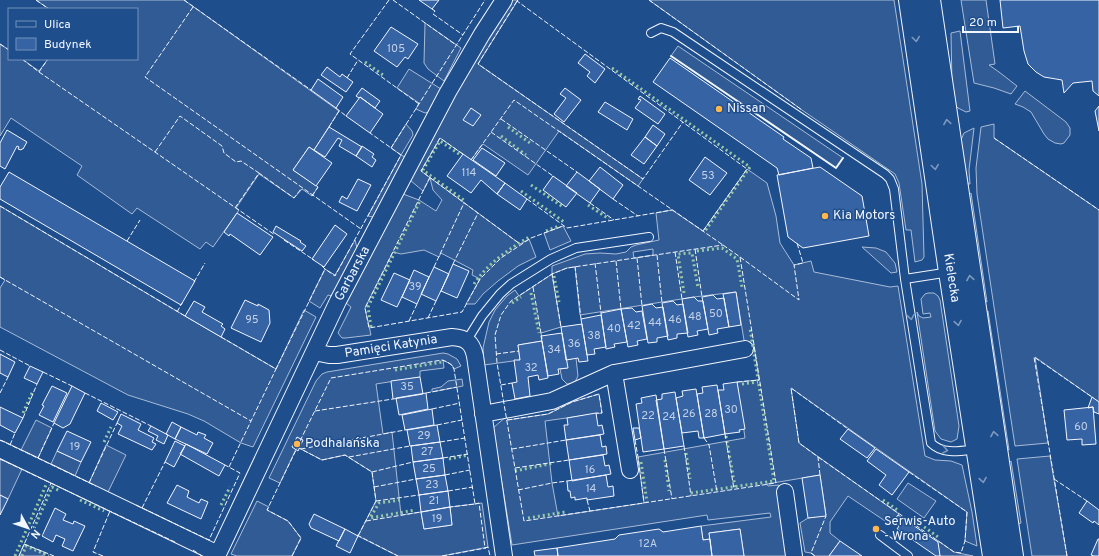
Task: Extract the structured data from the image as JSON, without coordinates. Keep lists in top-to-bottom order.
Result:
{
  "streets": {
    "main road": ["Kielecka"],
    "street": ["Garbarska", "Pamięci Katynia"]
  },
  "crossings": [
    ["Garbarska", "Pamięci Katynia"]
  ],
  "places": [
    "Nissan",
    "Kia Motors",
    "Podhalańska",
    "Serwis-Auto - Wrona"
  ],
  "house_numbers": [
    "105",
    "114",
    "53",
    "39",
    "50",
    "48",
    "95",
    "46",
    "44",
    "42",
    "40",
    "38",
    "36",
    "34",
    "32",
    "35",
    "30",
    "26",
    "28",
    "22",
    "24",
    "60",
    "29",
    "19",
    "27",
    "25",
    "16",
    "23",
    "14",
    "21",
    "19",
    "12A"
  ],
  "legend": ["Ulica", "Budynek"],
  "scale_bar": "20 m",
  "north": "bottom right"
}
